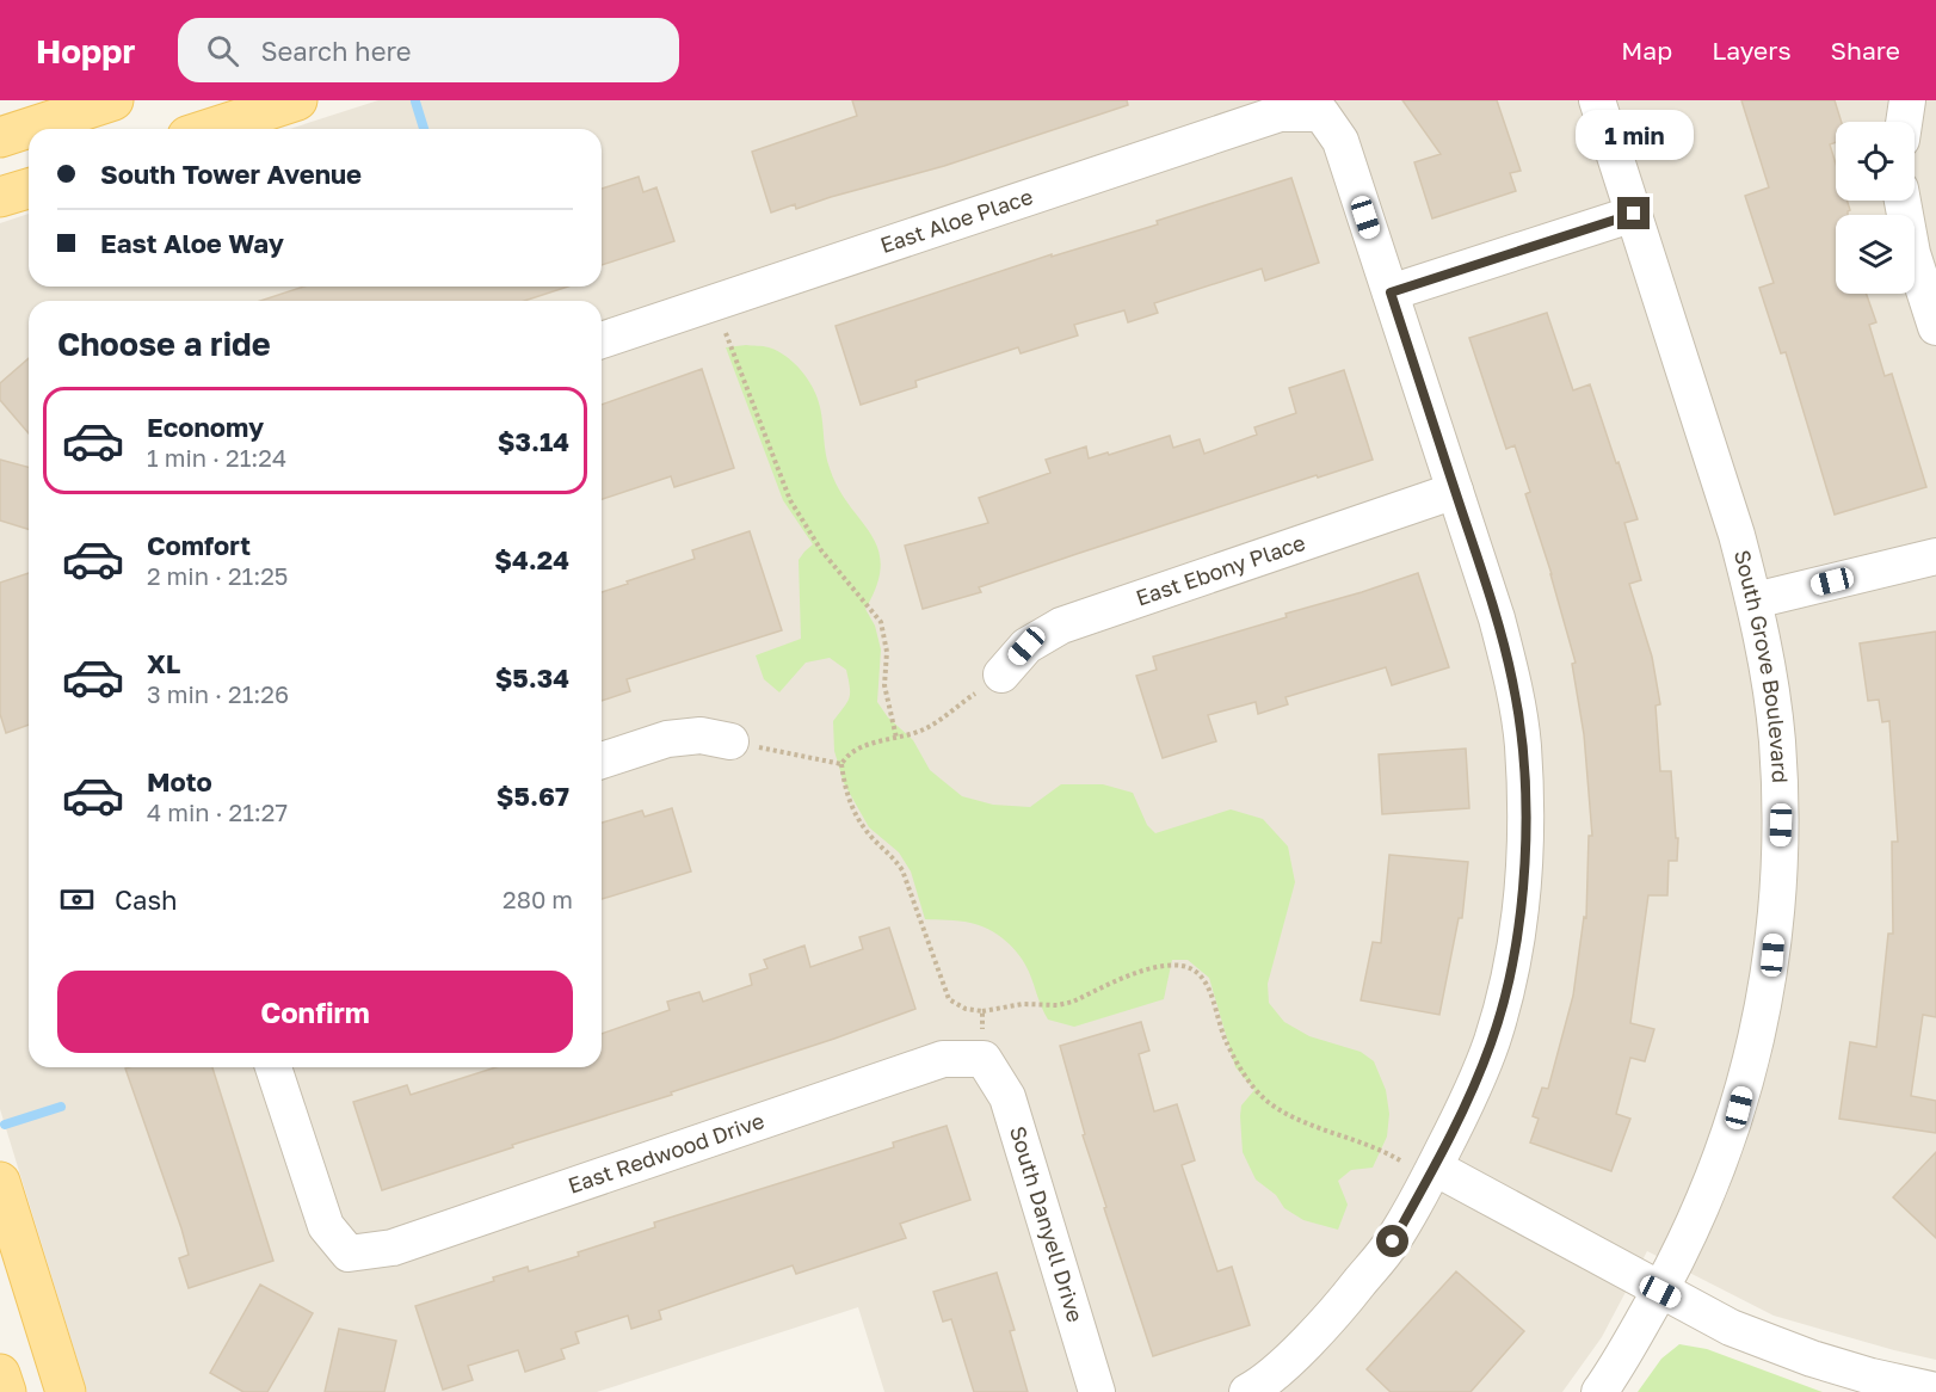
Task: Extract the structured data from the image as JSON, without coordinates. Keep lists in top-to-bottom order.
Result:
{
  "streets": {
    "street": [
      "East Aloe Place",
      "East Ebony Place",
      "South Grove Boulevard",
      "East Redwood Drive",
      "South Danyell Drive"
    ]
  },
  "crossings": [
    ["East Redwood Drive", "South Danyell Drive"]
  ],
  "page": {
    "header": "Hoppr",
    "search": "Search here",
    "nav": ["Map", "Layers", "Share"],
    "bubble": "1 min",
    "banner": ["South Tower Avenue", "East Aloe Way"],
    "heading": "Choose a ride",
    "list": [
      {
        "name": "Economy",
        "note": "1 min · 21:24",
        "value": "$3.14"
      },
      {
        "name": "Comfort",
        "note": "2 min · 21:25",
        "value": "$4.24"
      },
      {
        "name": "XL",
        "note": "3 min · 21:26",
        "value": "$5.34"
      },
      {
        "name": "Moto",
        "note": "4 min · 21:27",
        "value": "$5.67"
      }
    ],
    "pay": ["Cash", "280 m"],
    "buttons": "Confirm"
  }
}
